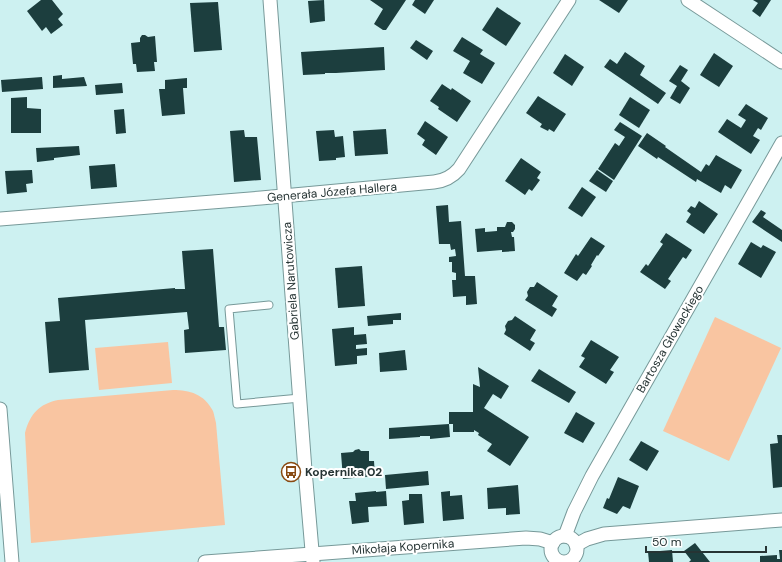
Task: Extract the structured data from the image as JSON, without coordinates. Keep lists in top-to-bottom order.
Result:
{
  "streets": {
    "street": [
      "Generała Józefa Hallera",
      "Gabriela Narutowicza",
      "Bartosza Głowackiego",
      "Mikołaja Kopernika"
    ]
  },
  "crossings": [
    ["Generała Józefa Hallera", "Gabriela Narutowicza"],
    ["Gabriela Narutowicza", "Mikołaja Kopernika"],
    ["Bartosza Głowackiego", "Mikołaja Kopernika"]
  ],
  "places": {
    "bus stop": ["Kopernika 02"]
  },
  "scale_bar": "50 m"
}
